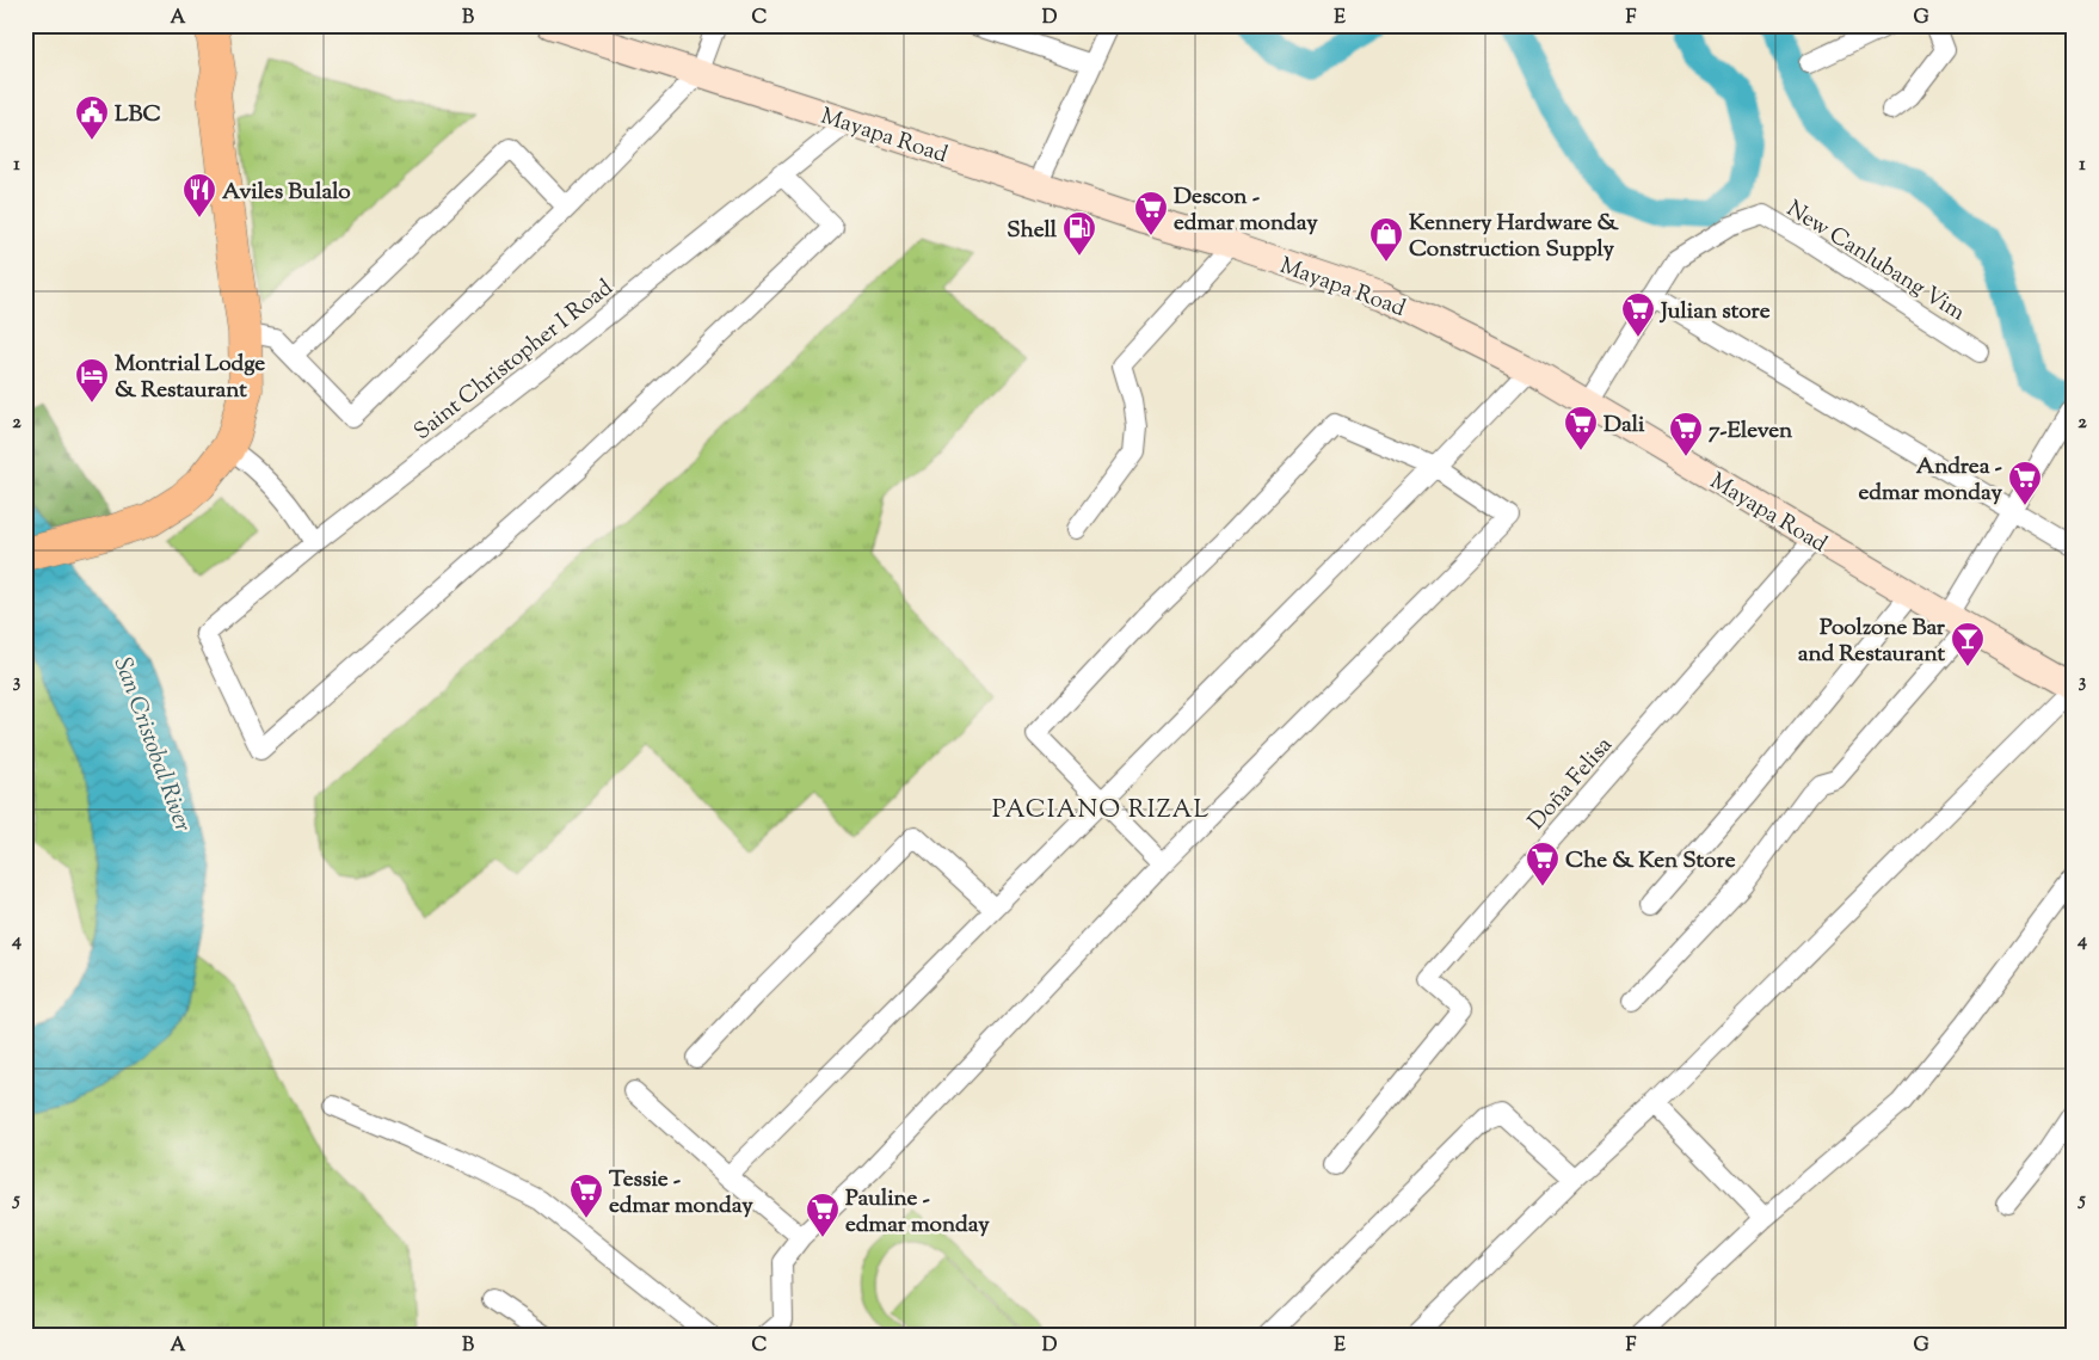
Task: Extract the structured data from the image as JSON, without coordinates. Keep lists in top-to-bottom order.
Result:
{
  "streets": {
    "main road": ["Mayapa Road"],
    "street": ["New Canlubang Vim", "Saint Christopher I Road", "Doña Felisa"]
  },
  "crossings": [
    ["Mayapa Road", "New Canlubang Vim"],
    ["Mayapa Road", "Saint Christopher I Road"],
    ["Mayapa Road", "Doña Felisa"]
  ],
  "districts": ["PACIANO RIZAL"],
  "water": ["San Cristobal River"],
  "places": {
    "public building": ["LBC"],
    "restaurant": ["Aviles Bulalo"],
    "supermarket": [
      "Descon - edmar monday",
      "Julian store",
      "Dali",
      "7-Eleven",
      "Andrea - edmar monday",
      "Che & Ken Store",
      "Tessie - edmar monday",
      "Pauline - edmar monday"
    ],
    "fuel station": ["Shell"],
    "shop": ["Kennery Hardware & Construction Supply"],
    "hotel": ["Montrial Lodge & Restaurant"],
    "bar": ["Poolzone Bar and Restaurant"]
  },
  "grid": {
    "columns": [
      "A",
      "B",
      "C",
      "D",
      "E",
      "F",
      "G"
    ],
    "rows": [
      "1",
      "2",
      "3",
      "4",
      "5"
    ]
  }
}
